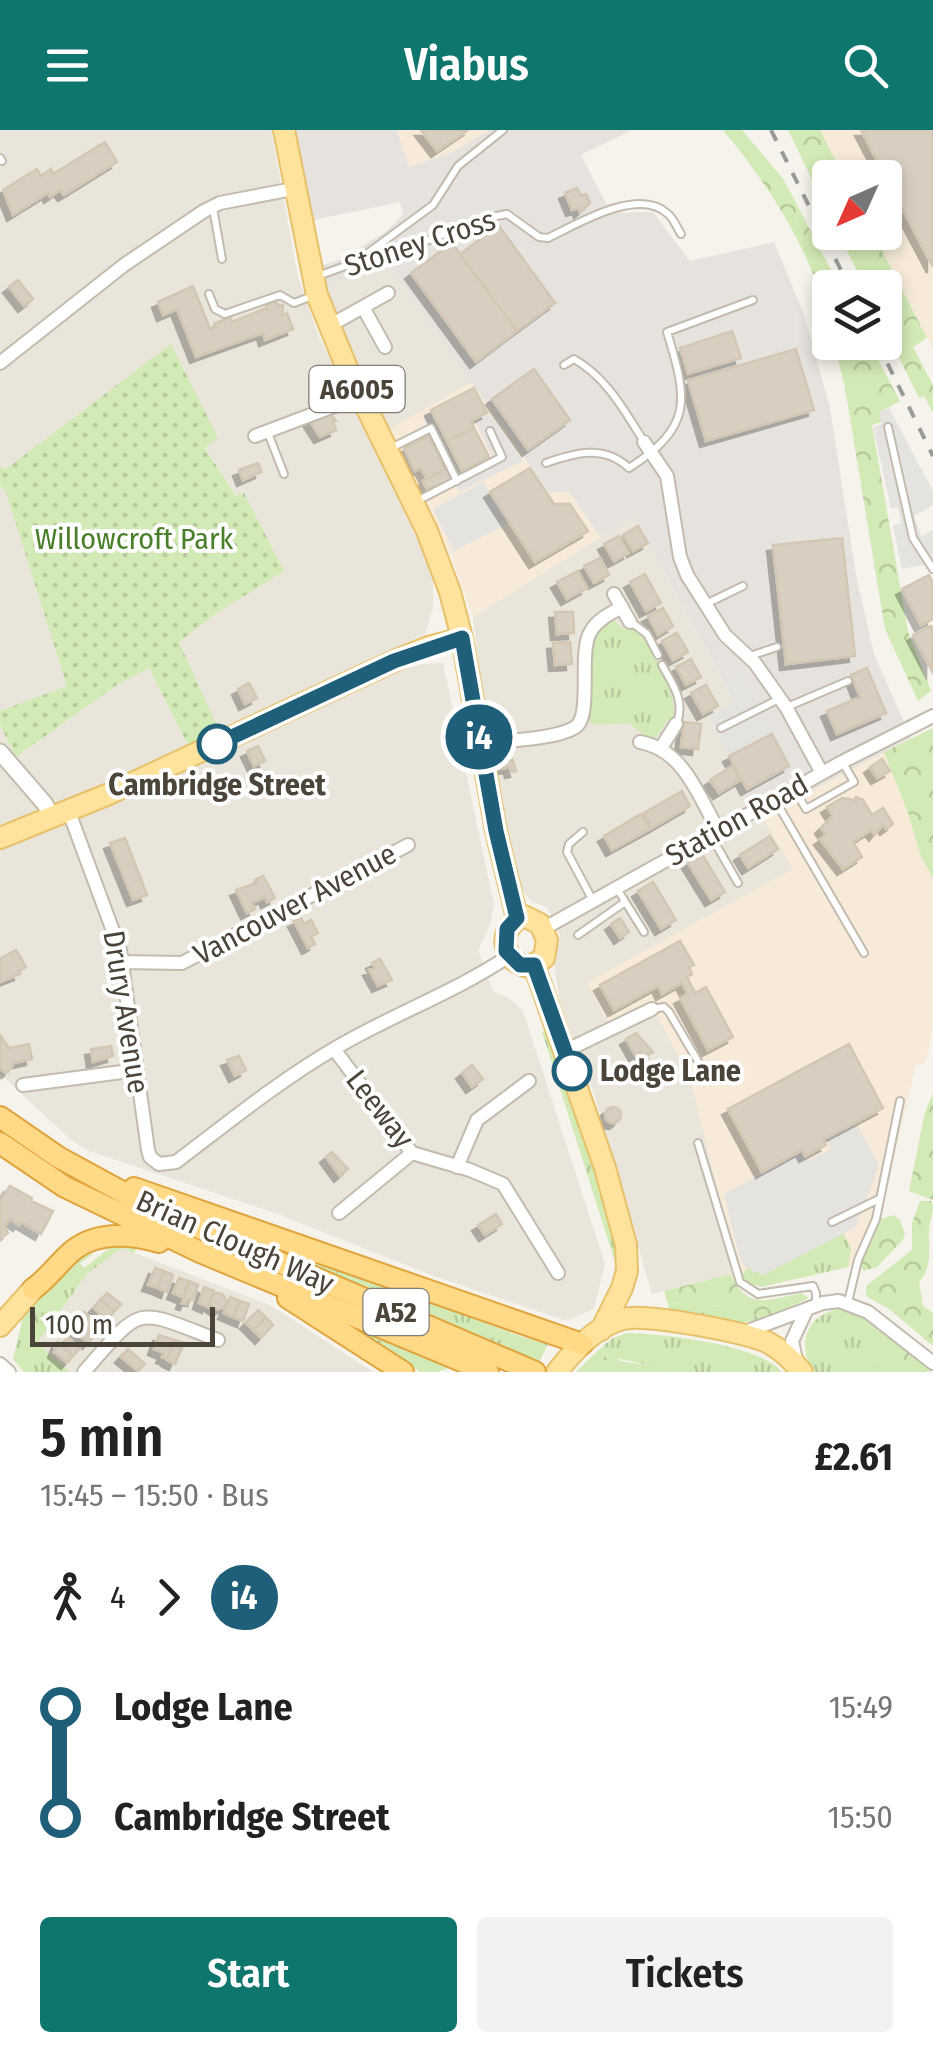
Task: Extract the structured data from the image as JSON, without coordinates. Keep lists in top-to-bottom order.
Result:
{
  "streets": {
    "highway": ["Brian Clough Way", "A52"],
    "main road": ["A6005"],
    "street": [
      "Station Road",
      "Vancouver Avenue",
      "Drury Avenue",
      "Leeway"
    ],
    "lane": ["Stoney Cross"]
  },
  "crossings": [
    ["Stoney Cross", "A6005"],
    ["A6005", "Station Road"],
    ["Vancouver Avenue", "Drury Avenue"],
    ["Drury Avenue", "Leeway"]
  ],
  "parks": ["Willowcroft Park"],
  "places": ["Cambridge Street", "Lodge Lane"],
  "lines": ["bus line i4"],
  "scale_bar": "100 m",
  "north": "bottom left",
  "page": {
    "header": "Viabus",
    "on_map": "i4",
    "scale": "100 m",
    "heading": ["5 min", "15:45 – 15:50 · Bus", "£2.61"],
    "legs": ["4", "i4"],
    "list": [
      {
        "name": "Lodge Lane",
        "value": "15:49"
      },
      {
        "name": "Cambridge Street",
        "value": "15:50"
      }
    ],
    "buttons": ["Start", "Tickets"]
  }
}
